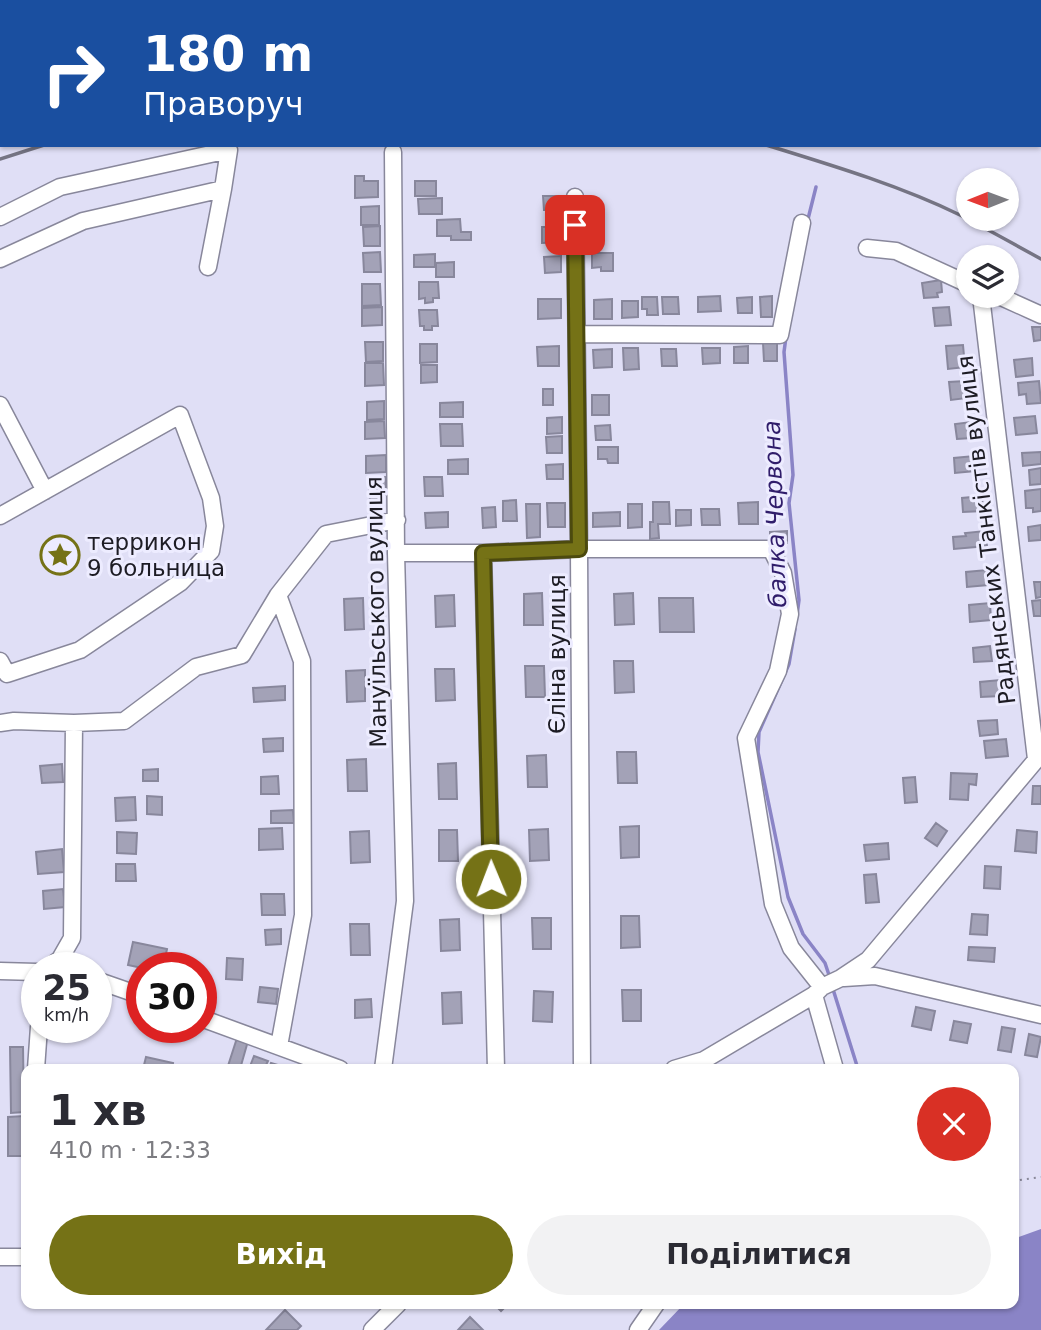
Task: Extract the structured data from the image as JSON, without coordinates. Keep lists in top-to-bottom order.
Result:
{
  "streets": {
    "street": ["Радянських Танкістів вулиця", "Мануїльського вулиця", "Єліна вулиця"]
  },
  "water": ["балка Червона"],
  "places": {
    "place": ["террикон 9 больница"]
  },
  "north": "left",
  "page": {
    "turn": ["180 m", "Праворуч"],
    "speed": "25 km/h",
    "limit": "30",
    "heading": ["1 хв", "410 m · 12:33"],
    "buttons": ["Вихід", "Поділитися"]
  }
}
